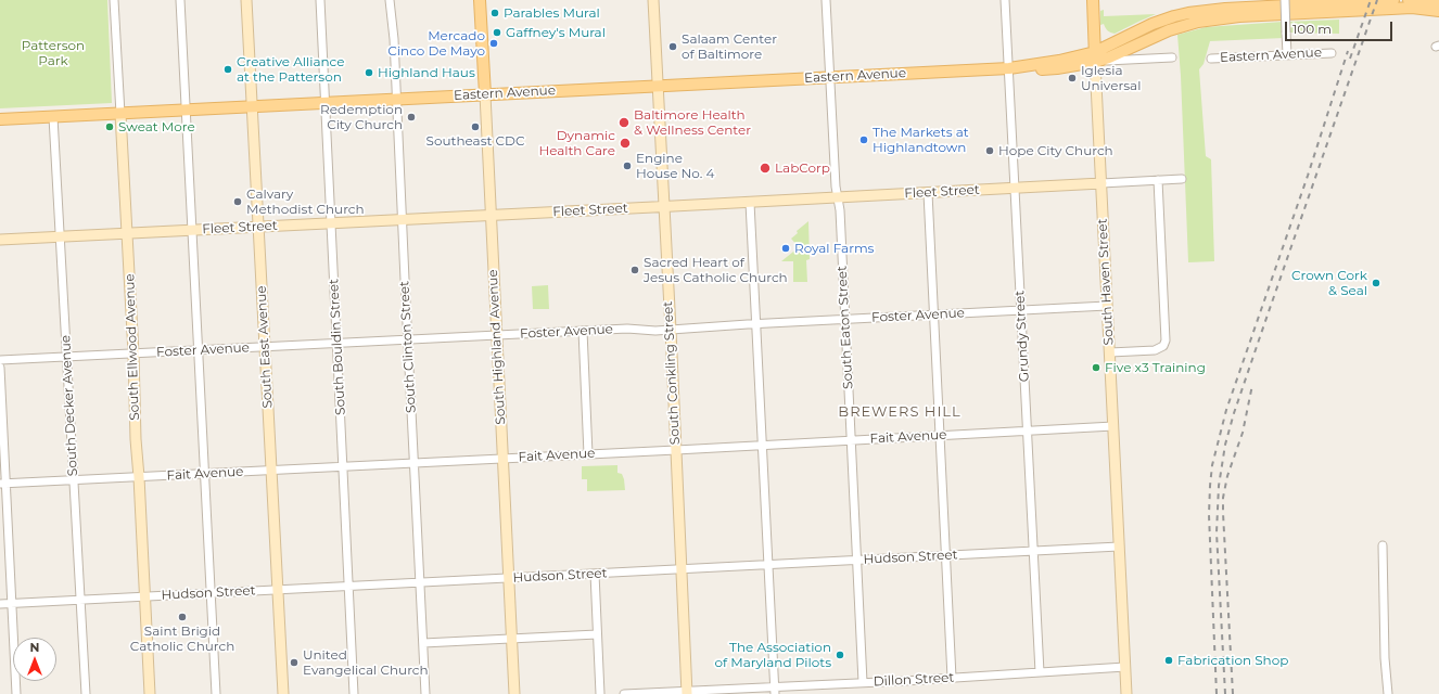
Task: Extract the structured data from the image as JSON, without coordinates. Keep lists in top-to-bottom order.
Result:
{
  "streets": {
    "main road": ["Eastern Avenue", "South Haven Street", "South Highland Avenue"],
    "street": [
      "Fleet Street",
      "Foster Avenue",
      "South Eaton Street",
      "Grundy Street",
      "South Ellwood Avenue",
      "South East Avenue",
      "South Bouldin Street",
      "South Clinton Street",
      "South Conkling Street",
      "South Decker Avenue",
      "Fait Avenue",
      "Hudson Street",
      "Dillon Street"
    ]
  },
  "crossings": [
    ["Eastern Avenue", "South Haven Street"],
    ["Eastern Avenue", "South Eaton Street"],
    ["Eastern Avenue", "Grundy Street"],
    ["Eastern Avenue", "South Ellwood Avenue"],
    ["Eastern Avenue", "South East Avenue"],
    ["Eastern Avenue", "South Bouldin Street"],
    ["Eastern Avenue", "South Clinton Street"],
    ["Eastern Avenue", "South Highland Avenue"],
    ["Eastern Avenue", "South Conkling Street"],
    ["Eastern Avenue", "South Decker Avenue"],
    ["Fleet Street", "South Haven Street"],
    ["Fleet Street", "South Eaton Street"],
    ["Fleet Street", "Grundy Street"],
    ["Fleet Street", "South Ellwood Avenue"],
    ["Fleet Street", "South East Avenue"],
    ["Fleet Street", "South Bouldin Street"],
    ["Fleet Street", "South Clinton Street"],
    ["Fleet Street", "South Highland Avenue"],
    ["Fleet Street", "South Conkling Street"],
    ["Fleet Street", "South Decker Avenue"],
    ["South Haven Street", "Foster Avenue"],
    ["South Haven Street", "Fait Avenue"],
    ["South Haven Street", "Hudson Street"],
    ["South Haven Street", "Dillon Street"],
    ["Foster Avenue", "South Eaton Street"],
    ["Foster Avenue", "Grundy Street"],
    ["Foster Avenue", "South Ellwood Avenue"],
    ["Foster Avenue", "South East Avenue"],
    ["Foster Avenue", "South Bouldin Street"],
    ["Foster Avenue", "South Clinton Street"],
    ["Foster Avenue", "South Highland Avenue"],
    ["Foster Avenue", "South Conkling Street"],
    ["Foster Avenue", "South Decker Avenue"],
    ["South Eaton Street", "Fait Avenue"],
    ["South Eaton Street", "Hudson Street"],
    ["South Eaton Street", "Dillon Street"],
    ["Grundy Street", "Fait Avenue"],
    ["Grundy Street", "Hudson Street"],
    ["Grundy Street", "Dillon Street"],
    ["South Ellwood Avenue", "Fait Avenue"],
    ["South Ellwood Avenue", "Hudson Street"],
    ["South East Avenue", "Fait Avenue"],
    ["South East Avenue", "Hudson Street"],
    ["South Bouldin Street", "Fait Avenue"],
    ["South Bouldin Street", "Hudson Street"],
    ["South Clinton Street", "Fait Avenue"],
    ["South Clinton Street", "Hudson Street"],
    ["South Highland Avenue", "Fait Avenue"],
    ["South Highland Avenue", "Hudson Street"],
    ["South Conkling Street", "Fait Avenue"],
    ["South Conkling Street", "Hudson Street"],
    ["South Conkling Street", "Dillon Street"],
    ["South Decker Avenue", "Fait Avenue"],
    ["South Decker Avenue", "Hudson Street"]
  ],
  "districts": ["BREWERS HILL"],
  "parks": ["Patterson Park"],
  "places": [
    "Parables Mural",
    "Gaffney's Mural",
    "Mercado Cinco De Mayo",
    "Salaam Center of Baltimore",
    "Creative Alliance at the Patterson",
    "Highland Haus",
    "Iglesia Universal",
    "Redemption City Church",
    "Baltimore Health & Wellness Center",
    "Sweat More",
    "Southeast CDC",
    "The Markets at Highlandtown",
    "Dynamic Health Care",
    "Hope City Church",
    "Engine House No. 4",
    "LabCorp",
    "Calvary Methodist Church",
    "Royal Farms",
    "Sacred Heart of Jesus Catholic Church",
    "Crown Cork & Seal",
    "Five x3 Training",
    "Saint Brigid Catholic Church",
    "The Association of Maryland Pilots",
    "Fabrication Shop",
    "United Evangelical Church"
  ],
  "scale_bar": "100 m",
  "north": "top"
}
